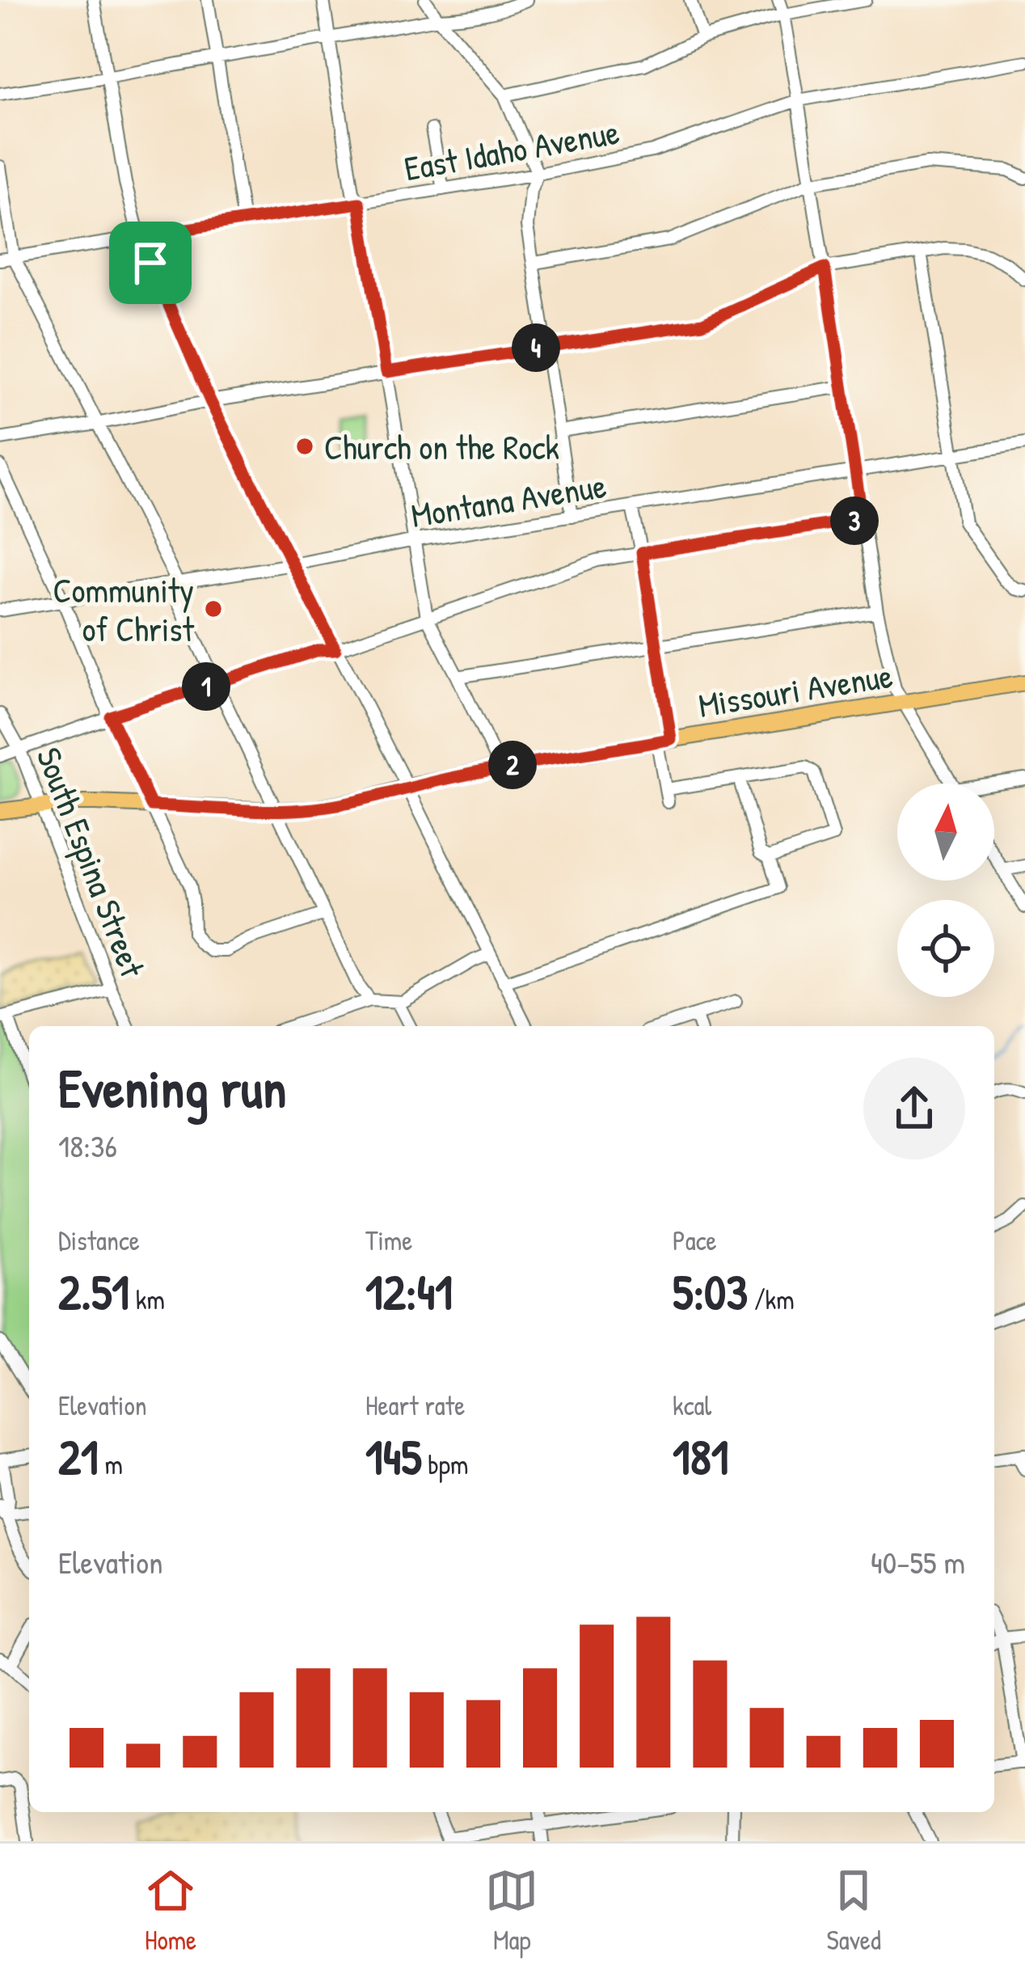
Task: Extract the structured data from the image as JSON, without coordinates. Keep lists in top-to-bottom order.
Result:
{
  "streets": {
    "main road": ["Missouri Avenue"],
    "street": ["East Idaho Avenue", "Montana Avenue", "South Espina Street"]
  },
  "crossings": [
    ["Missouri Avenue", "South Espina Street"]
  ],
  "places": ["Church on the Rock", "Community of Christ"],
  "north": "top",
  "page": {
    "pins": [
      "4",
      "3",
      "1",
      "2"
    ],
    "heading": ["Evening run", "18:36"],
    "stats": [
      ["Distance", "2.51 km"],
      ["Time", "12:41"],
      ["Pace", "5:03 /km"],
      ["Elevation", "21 m"],
      ["Heart rate", "145 bpm"],
      ["kcal", "181"]
    ],
    "chart": ["Elevation", "40–55 m"],
    "tabs": ["Home", "Map", "Saved"]
  }
}
